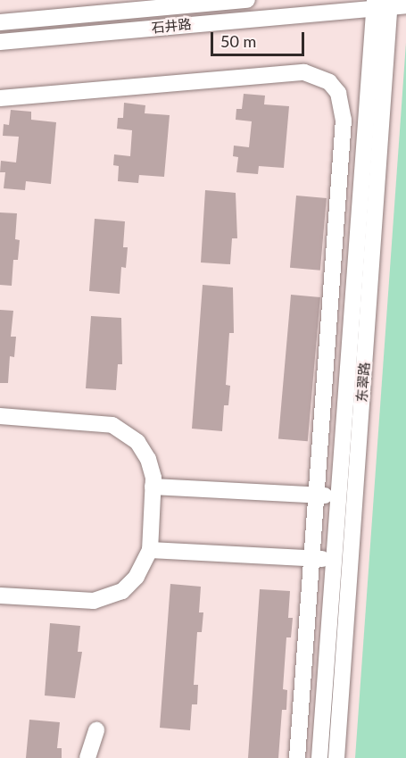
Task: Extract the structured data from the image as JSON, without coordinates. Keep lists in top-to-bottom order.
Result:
{
  "streets": {
    "street": ["石井路", "东翠路"]
  },
  "crossings": [
    ["石井路", "东翠路"]
  ],
  "scale_bar": "50 m"
}
